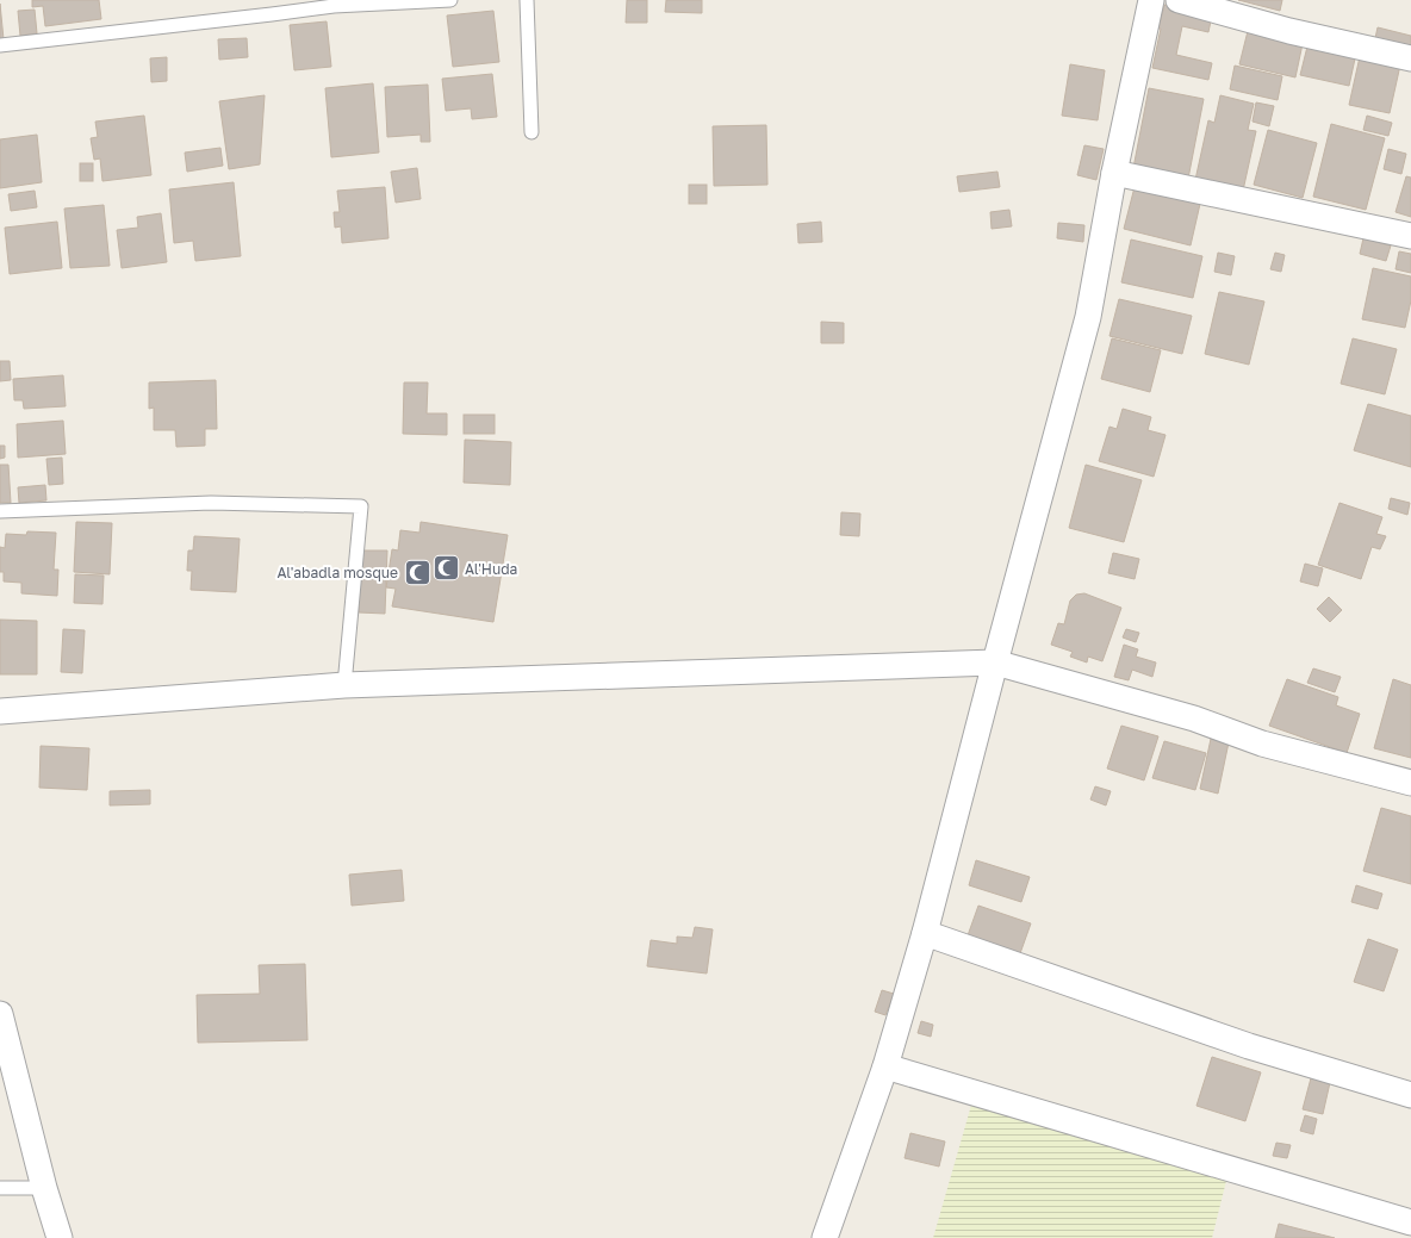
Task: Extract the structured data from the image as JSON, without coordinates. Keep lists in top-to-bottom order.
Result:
{
  "places": {
    "mosque": ["Al'Huda", "Al'abadla mosque"]
  }
}
